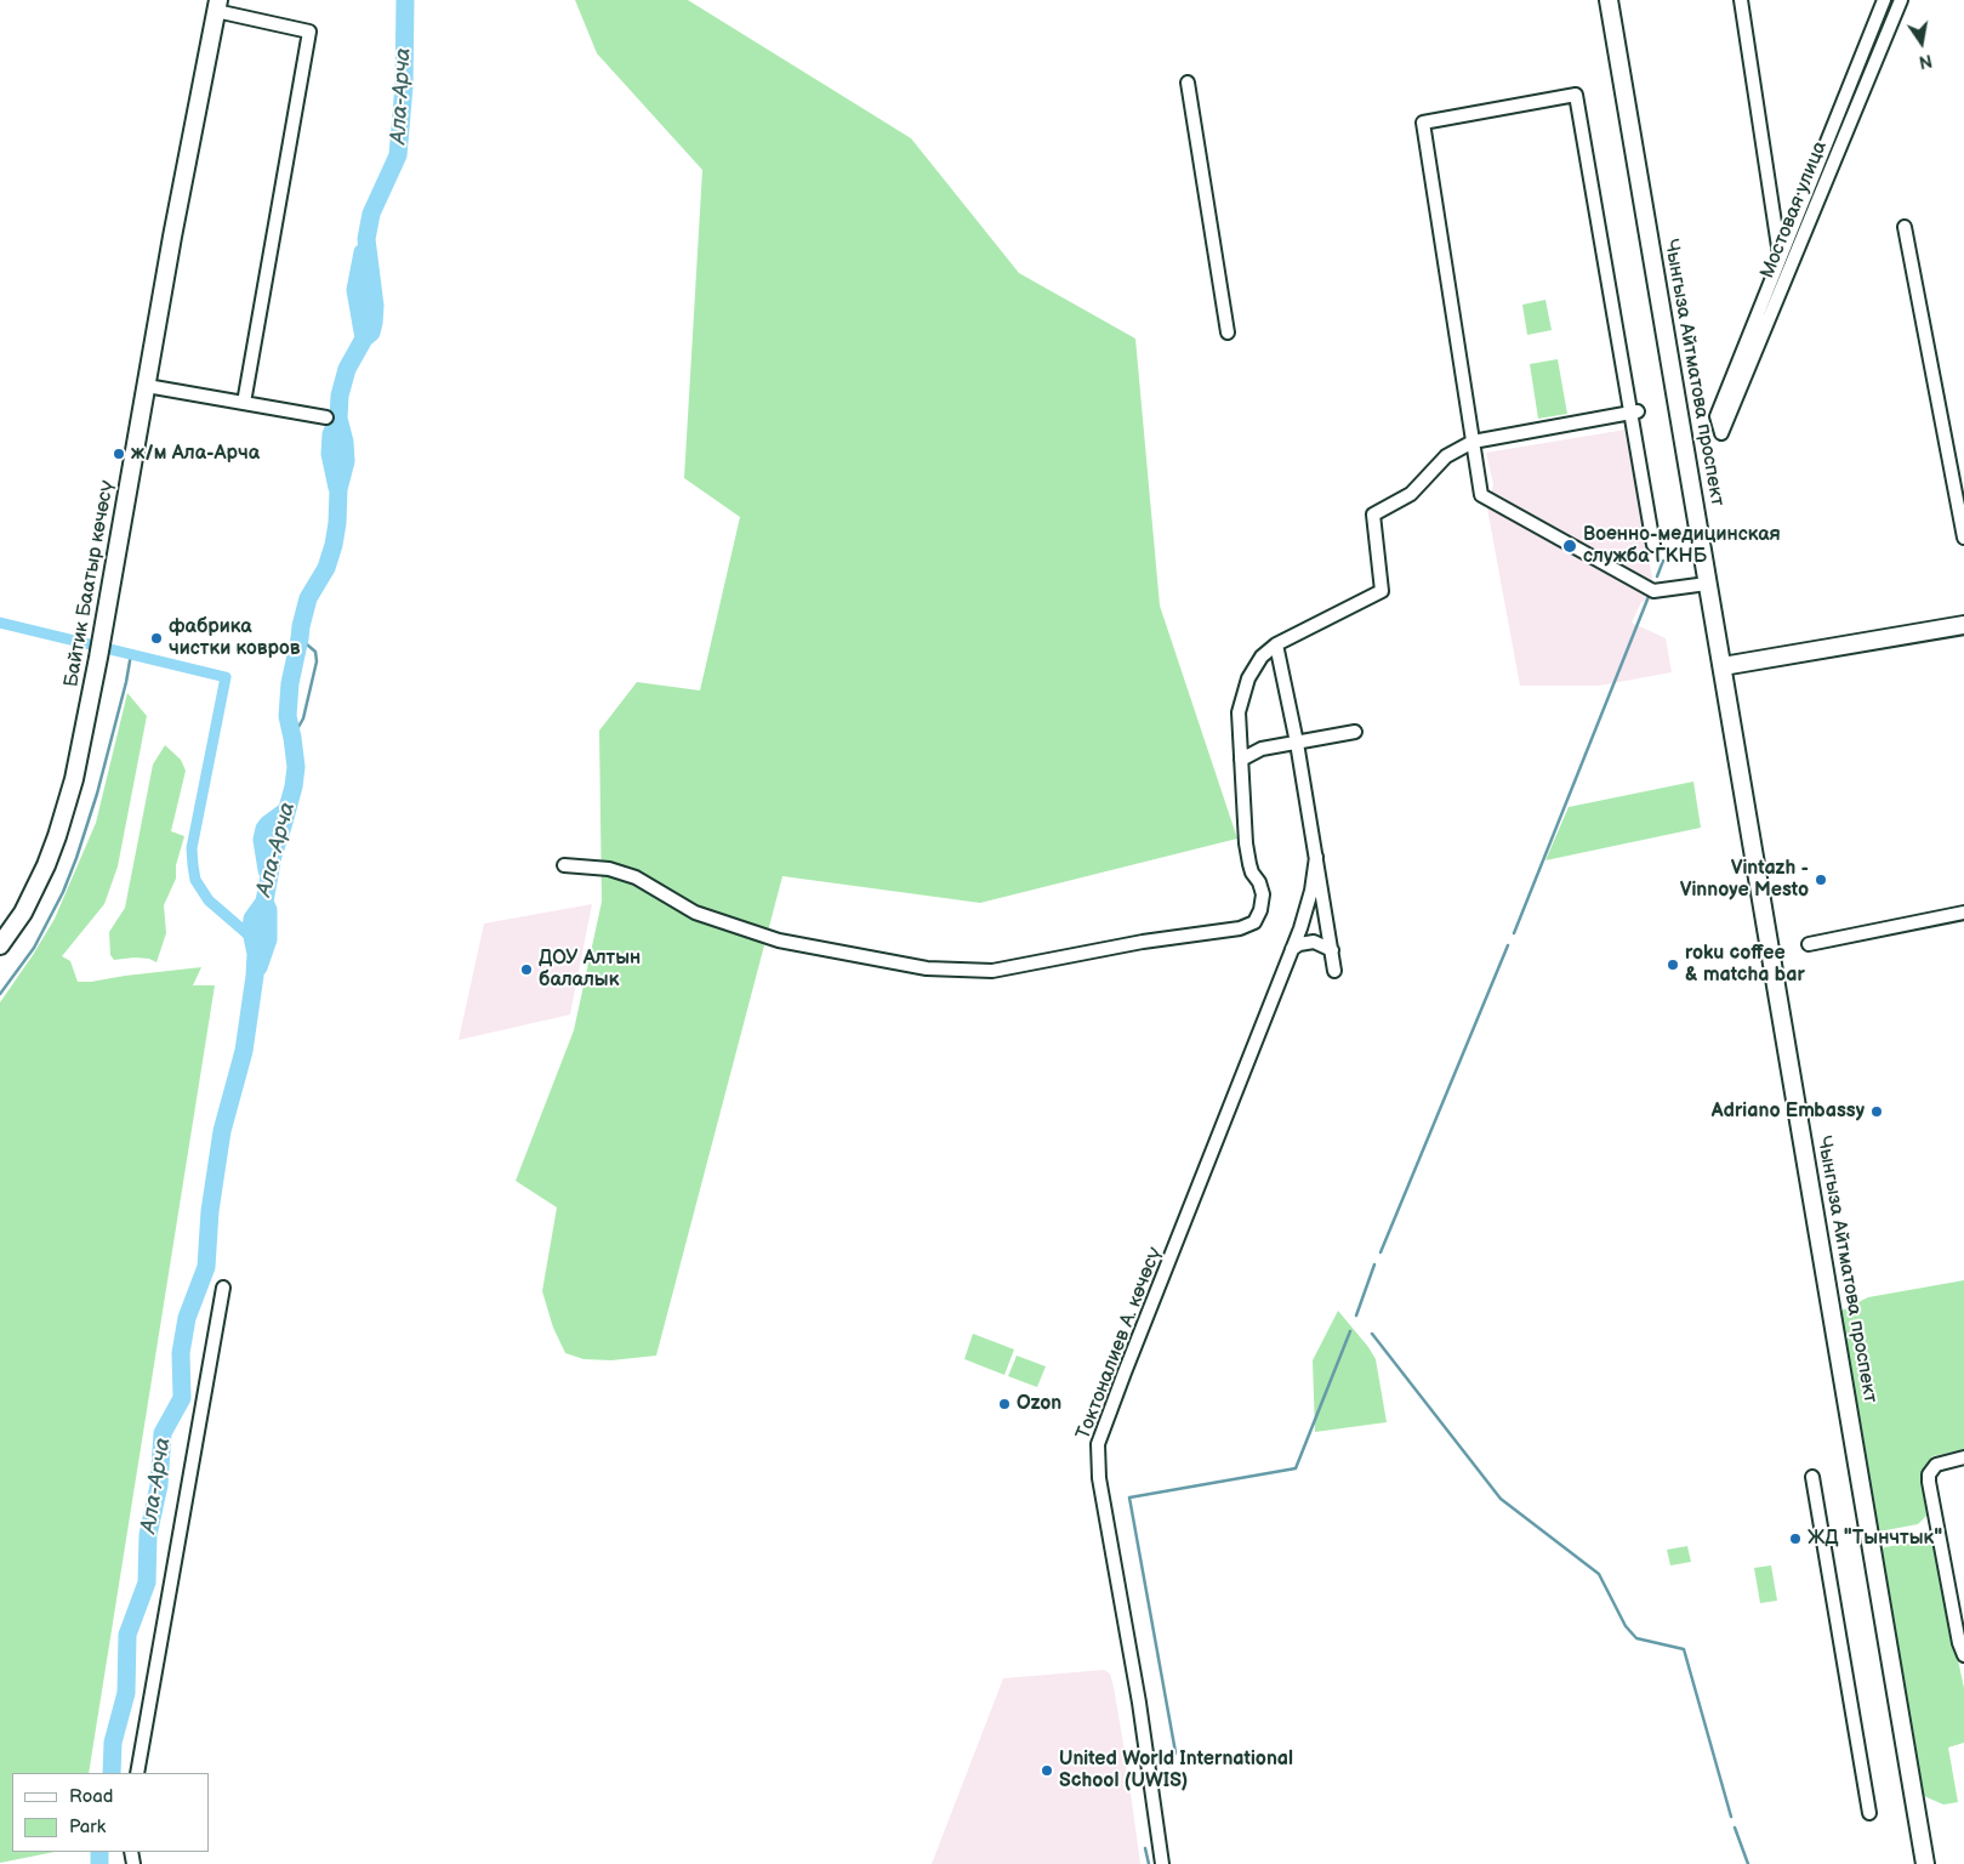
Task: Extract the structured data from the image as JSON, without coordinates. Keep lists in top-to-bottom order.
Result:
{
  "streets": {
    "main road": ["Чынгыза Айтматова проспект", "Байтик Баатыр көчөсү"],
    "street": ["Мостовая улица", "Токтоналиев А. көчөсү"]
  },
  "water": ["Ала-Арча"],
  "places": [
    "ж/м Ала-Арча",
    "Военно-медицинская служба ГКНБ",
    "фабрика чистки ковров",
    "Vintazh - Vinnoye Mesto",
    "roku coffee & matcha bar",
    "ДОУ Алтын балалык",
    "Adriano Embassy",
    "Ozon",
    "ЖД \"Тынчтык\"",
    "United World International School (UWIS)"
  ],
  "legend": ["Road", "Park"],
  "north": "bottom"
}
